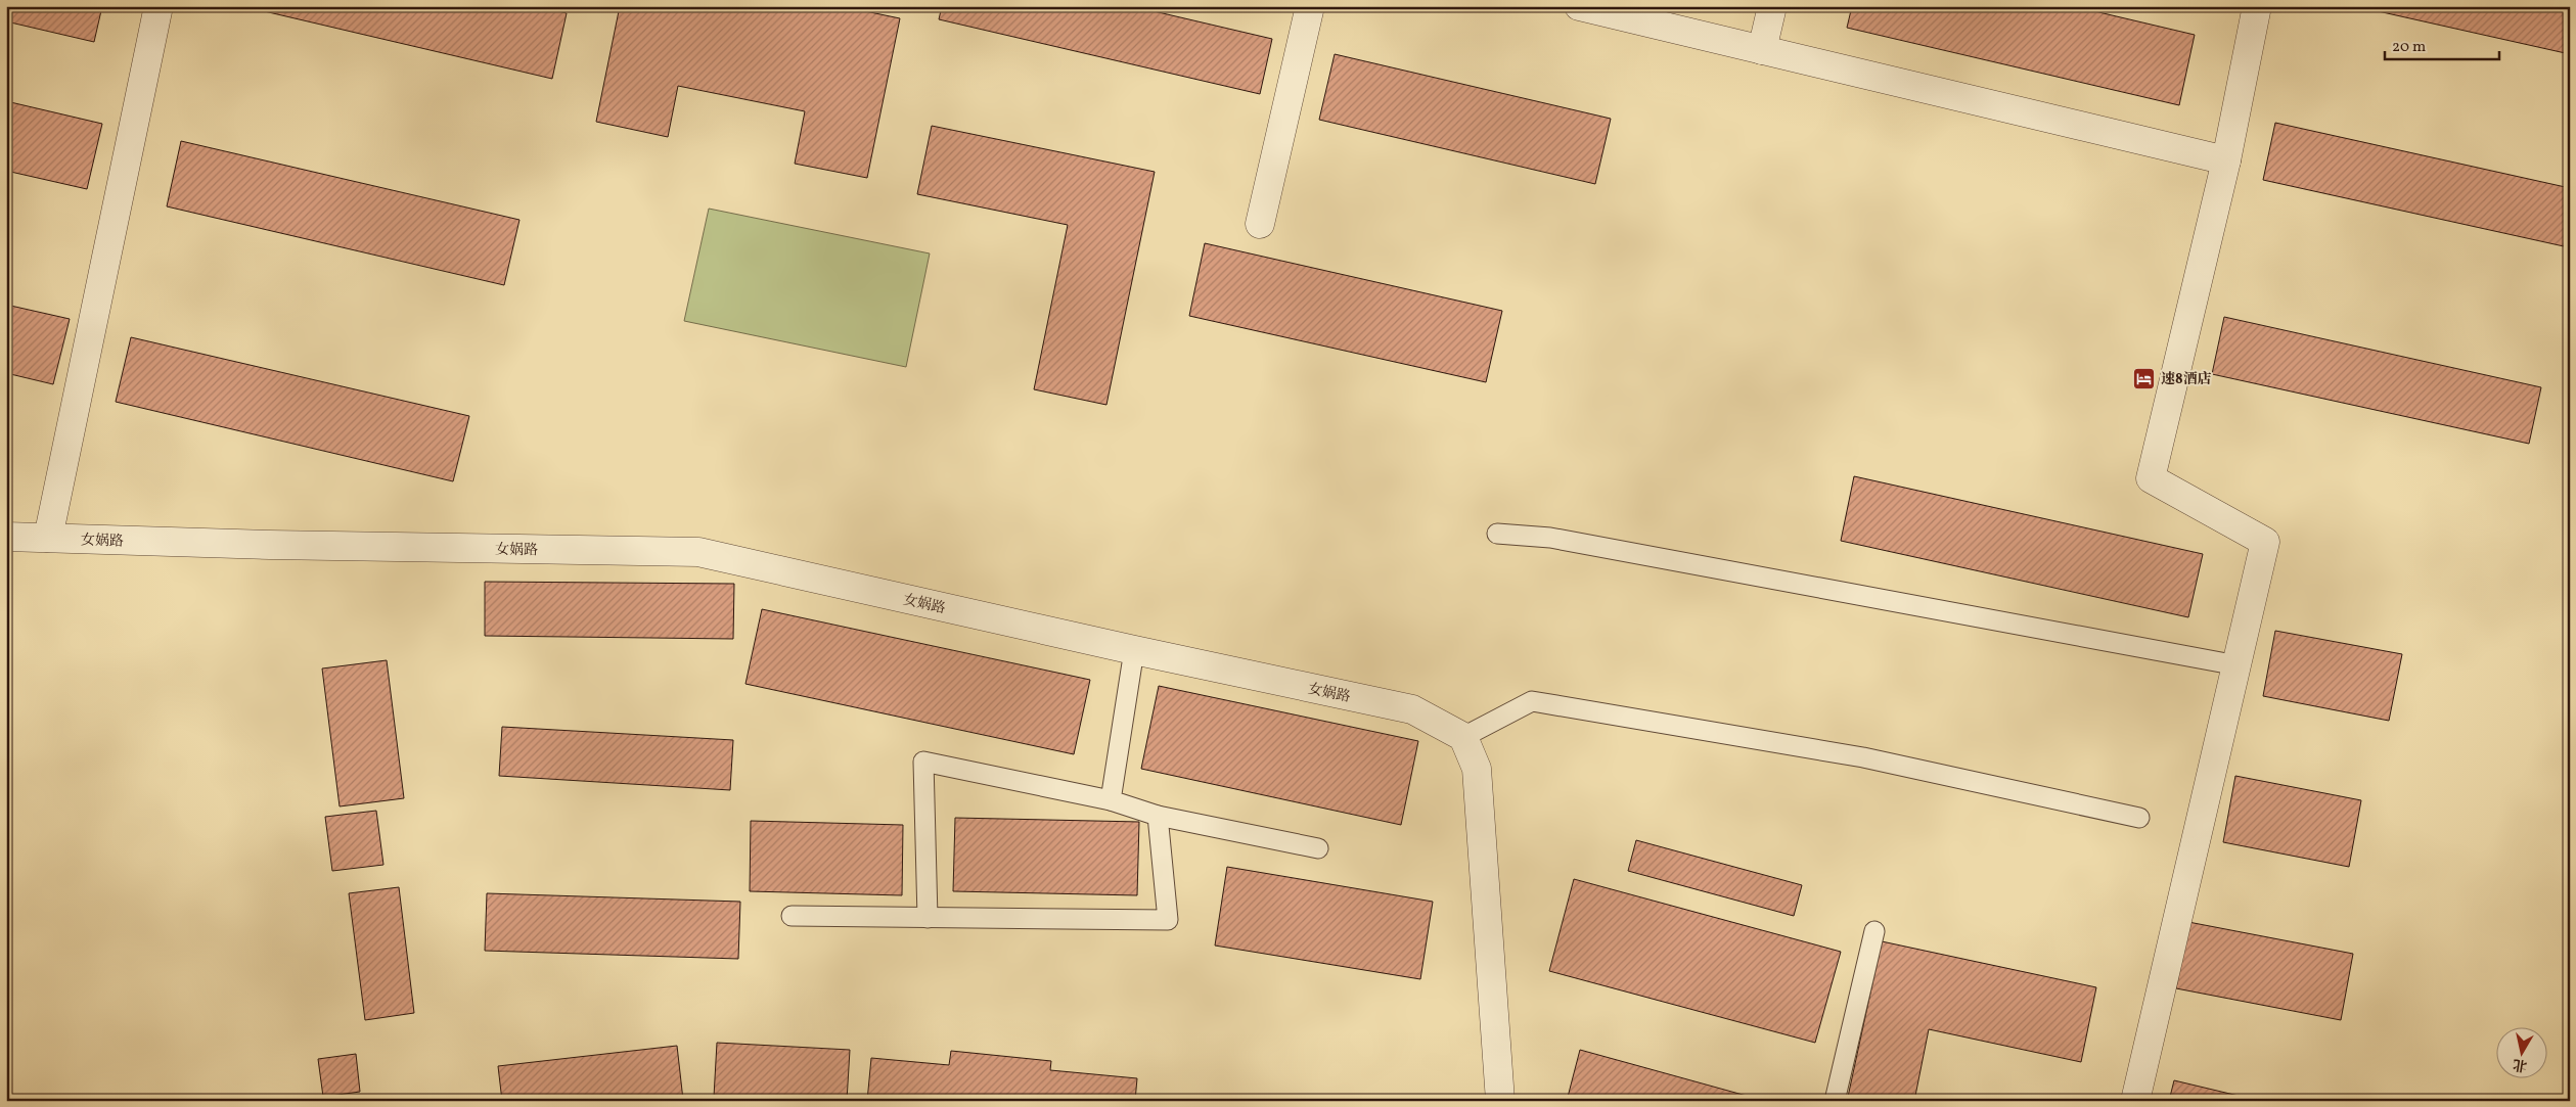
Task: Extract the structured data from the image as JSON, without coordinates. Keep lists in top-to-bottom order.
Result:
{
  "streets": {
    "street": ["女娲路"]
  },
  "places": {
    "hotel": ["速8酒店"]
  },
  "scale_bar": "20 m",
  "north": "bottom"
}
